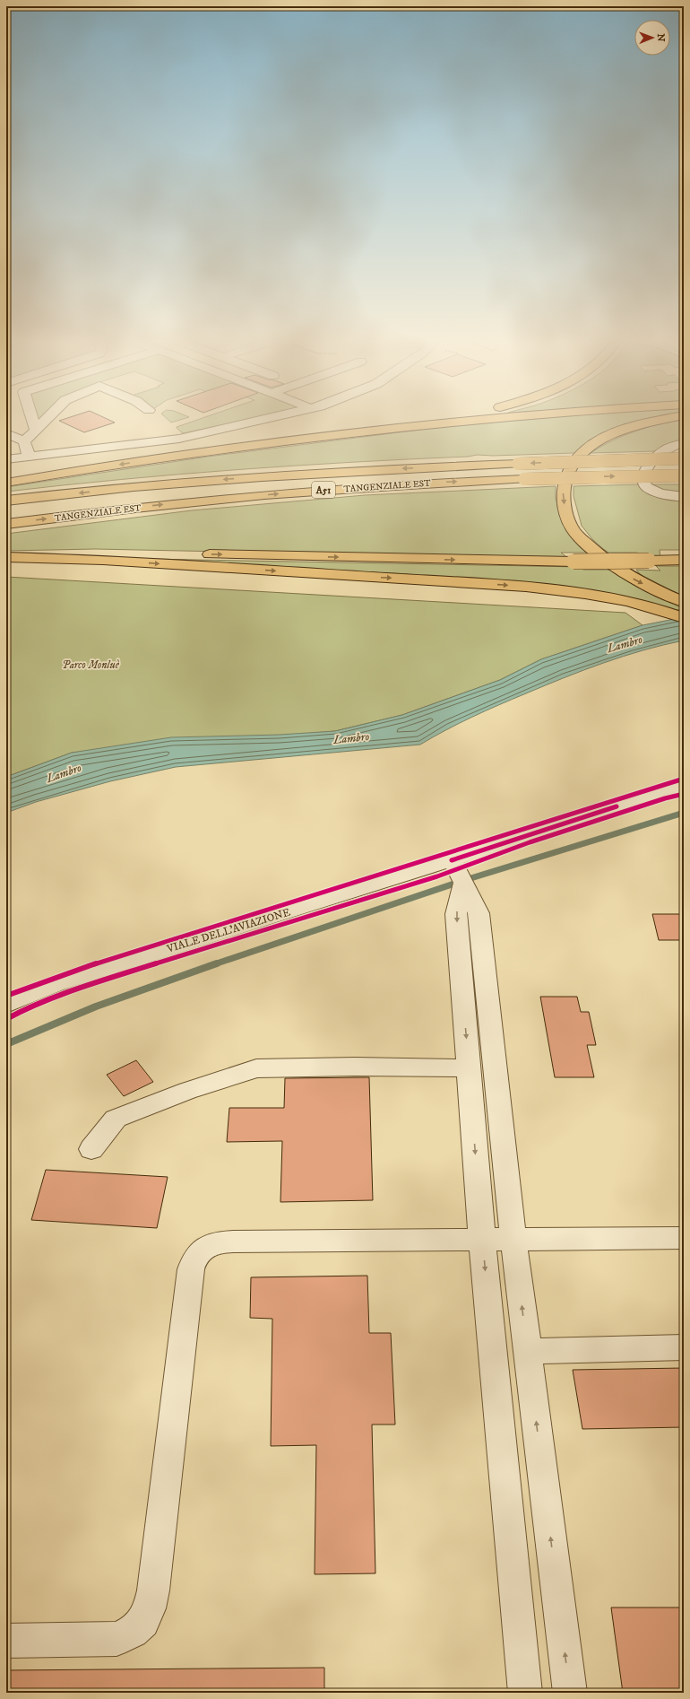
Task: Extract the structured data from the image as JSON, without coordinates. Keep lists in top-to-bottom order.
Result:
{
  "streets": {
    "highway": ["TANGENZIALE EST", "A51"],
    "street": ["VIALE DELL'AVIAZIONE"]
  },
  "water": ["Lambro"],
  "parks": ["Parco Monluè"],
  "north": "right"
}
